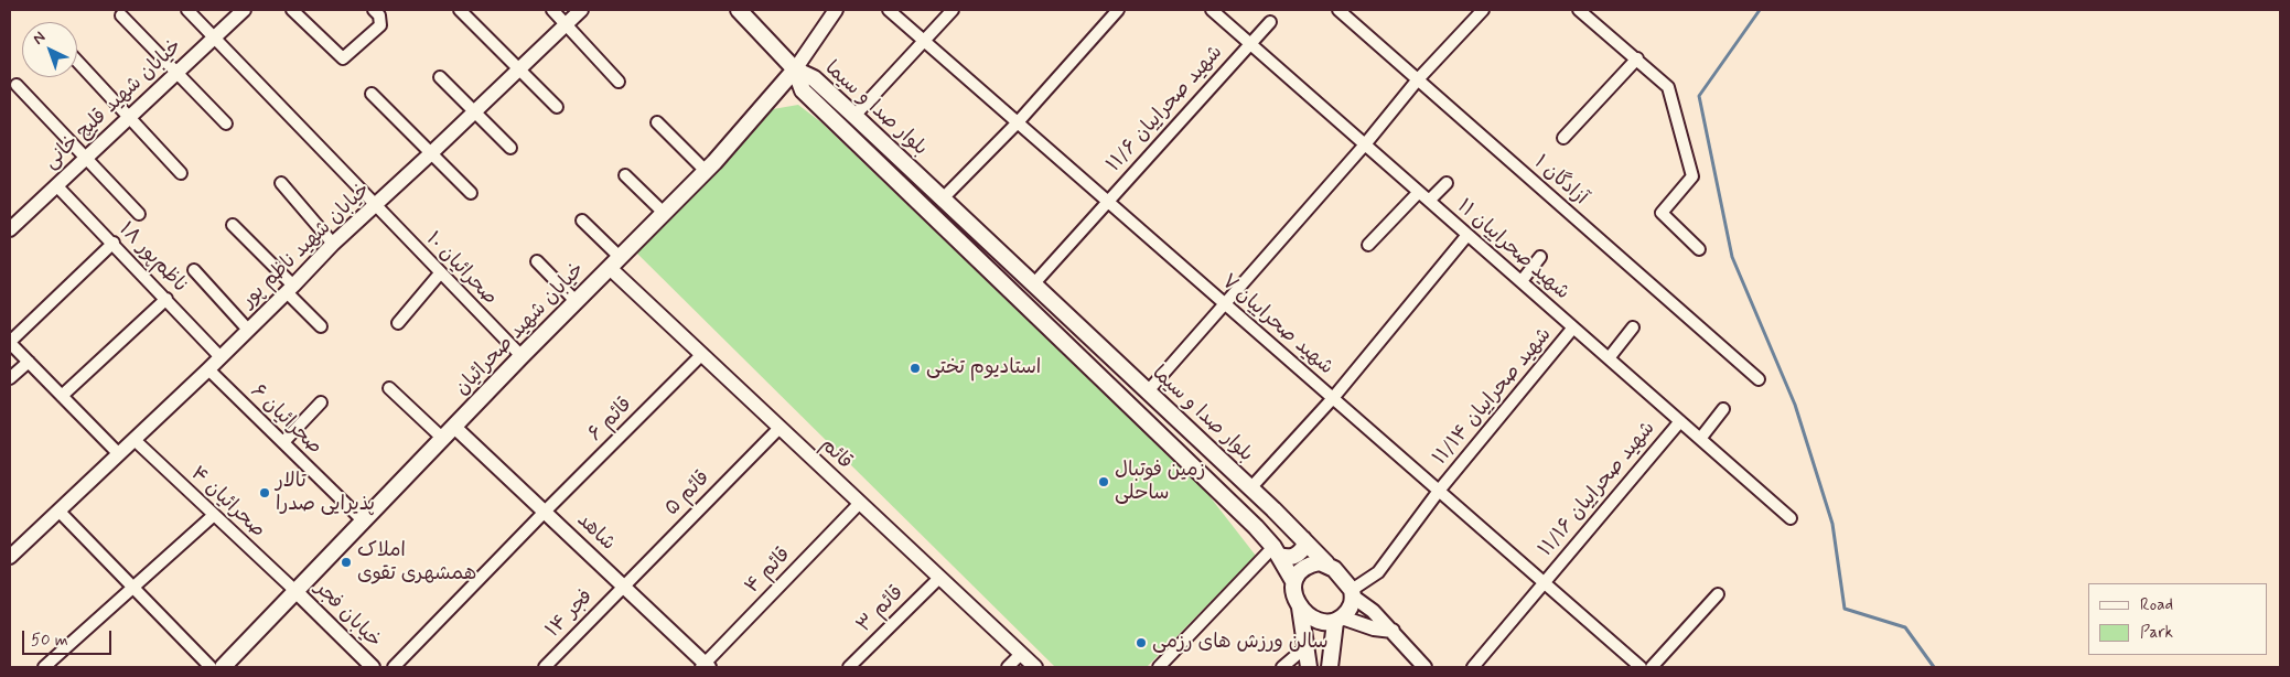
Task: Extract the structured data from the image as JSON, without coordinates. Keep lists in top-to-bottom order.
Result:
{
  "streets": {
    "main road": ["بلوار صدا و سیما", "خیابان شهید صحرائیان"],
    "street": [
      "خیابان شهید قلیچ خانی",
      "شهید صحراییان ۱۱/۶",
      "آزادگان ۱",
      "خیابان شهید ناظم پور",
      "شهید صحراییان ۱۱",
      "ناظم‌پور ۱۸",
      "صحرائیان ۱۰",
      "شهید صحراییان ۷",
      "شهید صحراییان ۱۱/۱۴",
      "صحرائیان ۶",
      "قائم ۶",
      "قائم",
      "شهید صحراییان ۱۱/۱۶",
      "قائم ۵",
      "صحرائیان ۴",
      "شاهد",
      "قائم ۴",
      "قائم ۳",
      "فجر ۱۴",
      "خیابان فجر"
    ]
  },
  "crossings": [
    ["خیابان شهید قلیچ خانی", "ناظم‌پور ۱۸"],
    ["خیابان شهید قلیچ خانی", "صحرائیان ۱۰"],
    ["بلوار صدا و سیما", "شهید صحراییان ۱۱/۶"],
    ["بلوار صدا و سیما", "خیابان شهید صحرائیان"],
    ["بلوار صدا و سیما", "شهید صحراییان ۱۱/۱۴"],
    ["شهید صحراییان ۱۱/۶", "شهید صحراییان ۱۱"],
    ["شهید صحراییان ۱۱/۶", "شهید صحراییان ۷"],
    ["خیابان شهید ناظم پور", "ناظم‌پور ۱۸"],
    ["خیابان شهید ناظم پور", "صحرائیان ۱۰"],
    ["خیابان شهید ناظم پور", "صحرائیان ۶"],
    ["خیابان شهید ناظم پور", "صحرائیان ۴"],
    ["شهید صحراییان ۱۱", "شهید صحراییان ۱۱/۱۴"],
    ["شهید صحراییان ۱۱", "شهید صحراییان ۱۱/۱۶"],
    ["صحرائیان ۱۰", "خیابان شهید صحرائیان"],
    ["شهید صحراییان ۷", "شهید صحراییان ۱۱/۱۴"],
    ["شهید صحراییان ۷", "شهید صحراییان ۱۱/۱۶"],
    ["خیابان شهید صحرائیان", "صحرائیان ۶"],
    ["خیابان شهید صحرائیان", "قائم"],
    ["خیابان شهید صحرائیان", "صحرائیان ۴"],
    ["خیابان شهید صحرائیان", "شاهد"],
    ["خیابان شهید صحرائیان", "خیابان فجر"],
    ["قائم ۶", "قائم"],
    ["قائم ۶", "شاهد"],
    ["قائم", "قائم ۵"],
    ["قائم", "قائم ۴"],
    ["قائم", "قائم ۳"],
    ["قائم ۵", "شاهد"],
    ["قائم ۵", "فجر ۱۴"],
    ["صحرائیان ۴", "خیابان فجر"],
    ["شاهد", "قائم ۴"],
    ["شاهد", "فجر ۱۴"]
  ],
  "places": [
    "استادیوم تختی",
    "زمین فوتبال ساحلی",
    "تالار پذیرایی صدرا",
    "املاک همشهری تقوی",
    "سالن ورزش های رزمی"
  ],
  "legend": ["Road", "Park"],
  "scale_bar": "50 m",
  "north": "top left"
}
